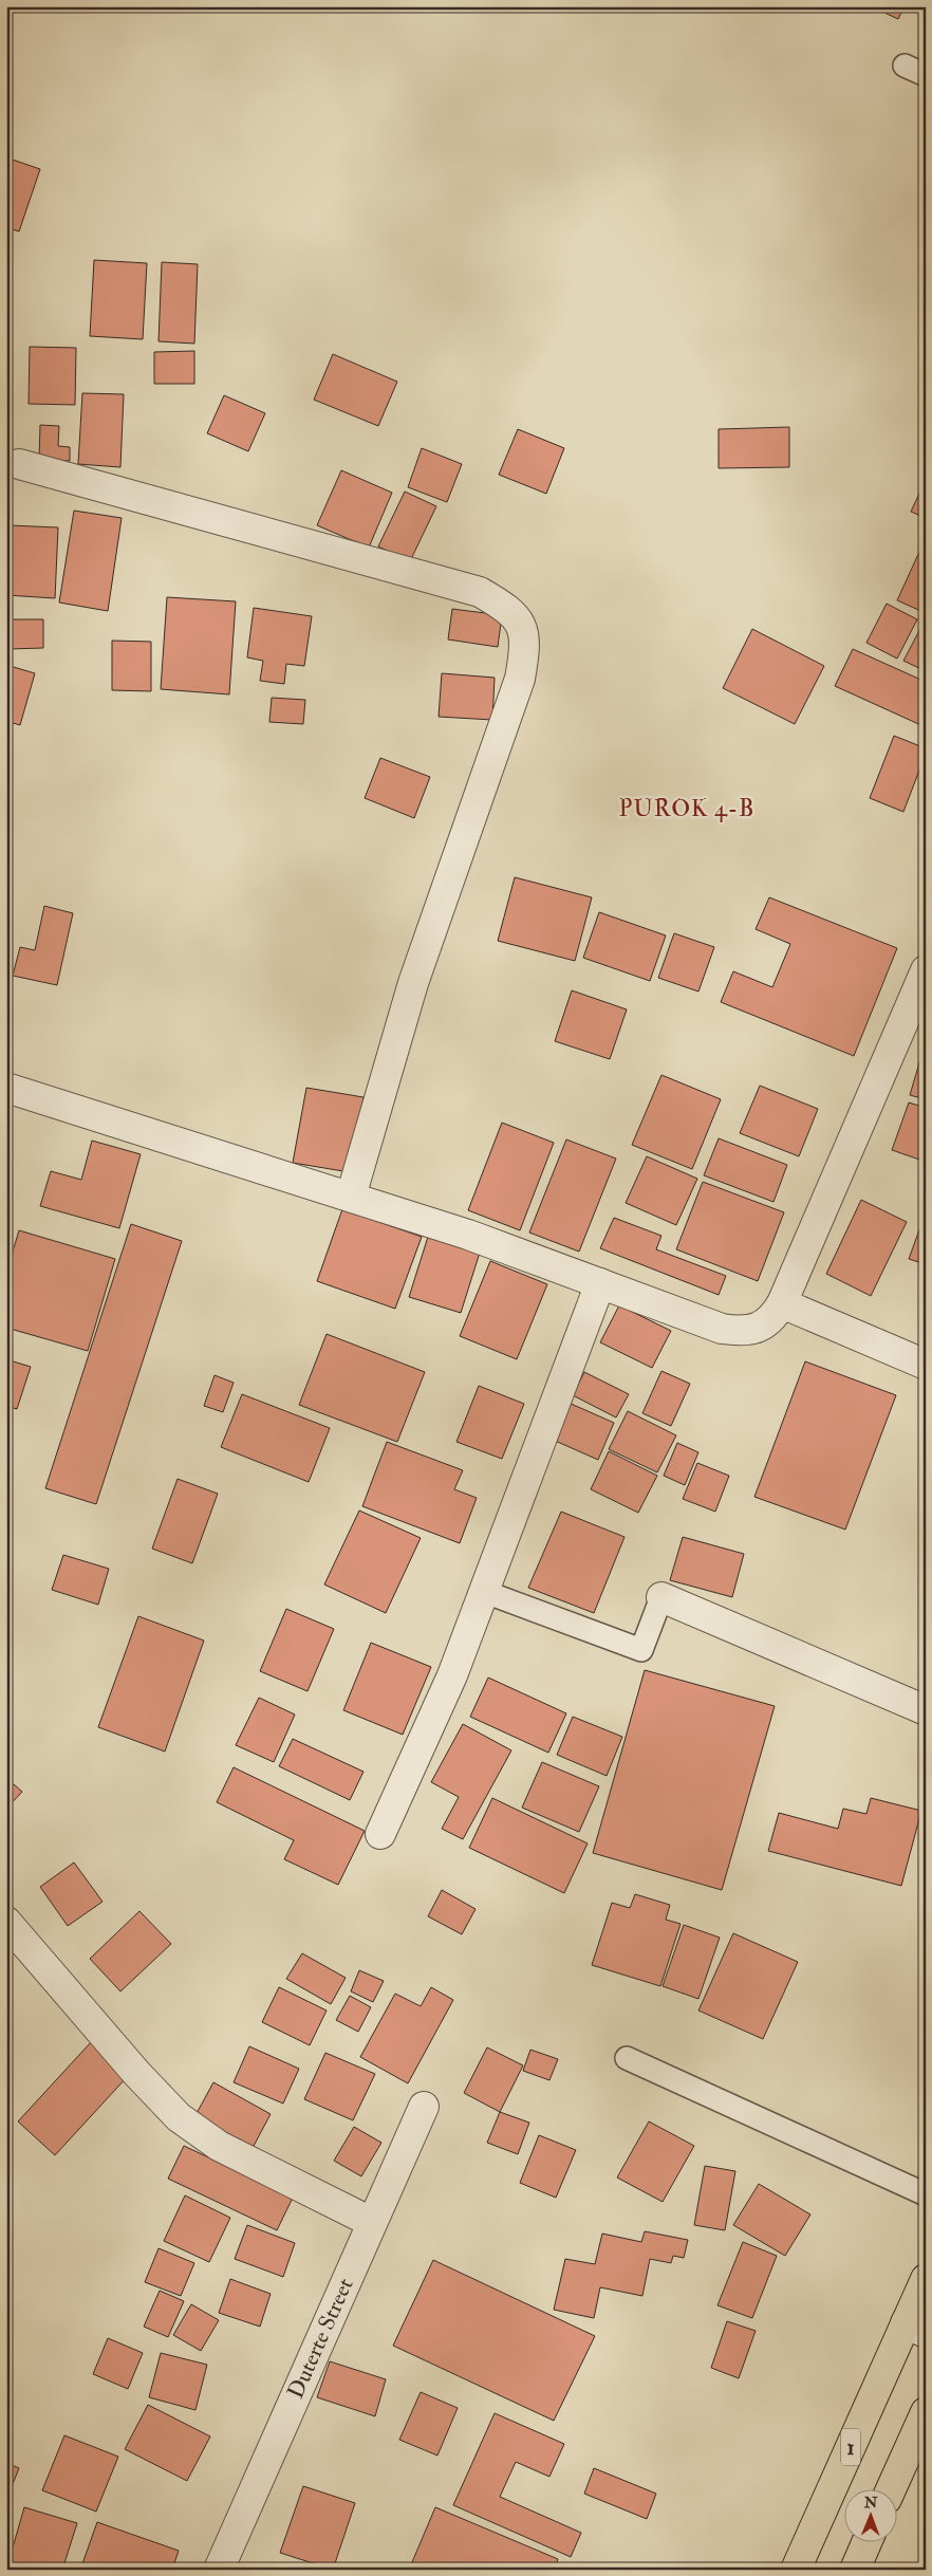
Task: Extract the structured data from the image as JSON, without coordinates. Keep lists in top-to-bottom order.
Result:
{
  "streets": {
    "highway": ["1"],
    "street": ["Duterte Street"]
  },
  "districts": ["PUROK 4-B"],
  "north": "top"
}
